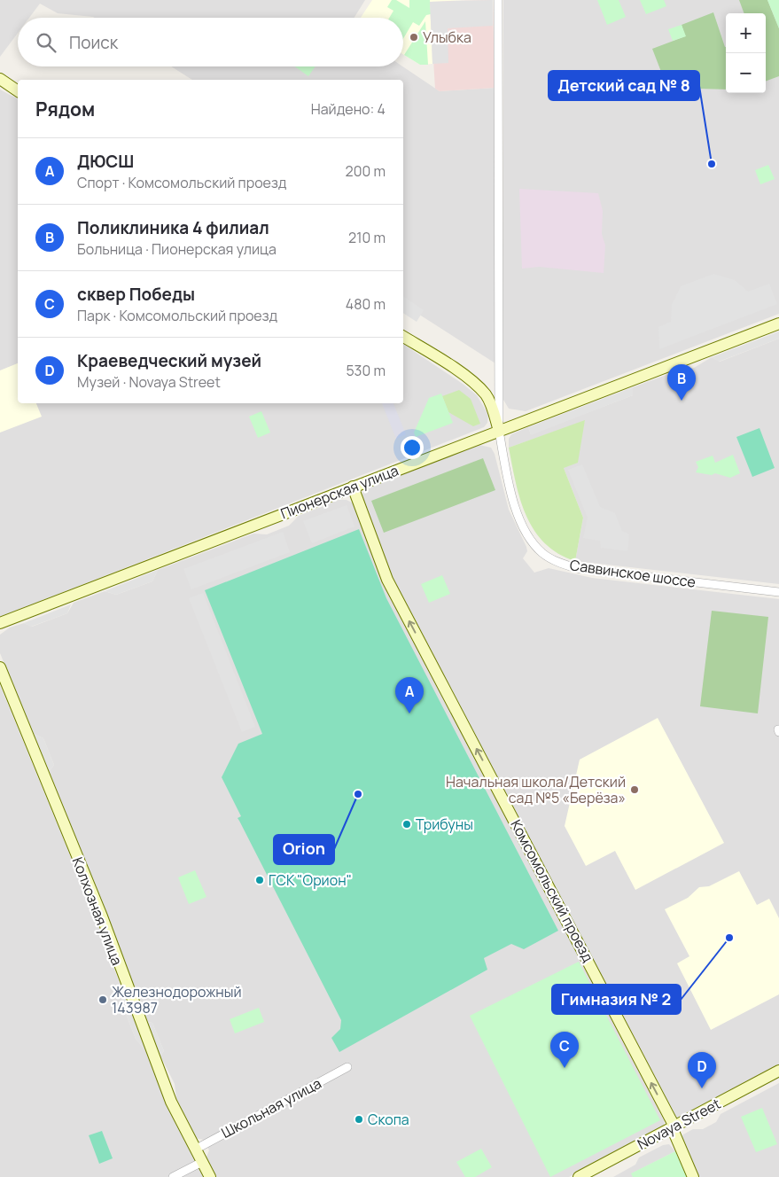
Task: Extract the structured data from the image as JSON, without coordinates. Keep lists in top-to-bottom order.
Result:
{
  "streets": {
    "street": [
      "Пионерская улица",
      "Саввинское шоссе",
      "Комсомольский проезд",
      "Колхозная улица",
      "Школьная улица",
      "Novaya Street"
    ]
  },
  "crossings": [
    ["Пионерская улица", "Саввинское шоссе"],
    ["Пионерская улица", "Комсомольский проезд"],
    ["Комсомольский проезд", "Novaya Street"],
    ["Колхозная улица", "Школьная улица"]
  ],
  "one_way": ["Комсомольский проезд"],
  "places": [
    "Улыбка",
    "Детский сад № 8",
    "Начальная школа/Детский сад №5 «Берёза»",
    "Orion",
    "Трибуны",
    "ГСК \"Орион\"",
    "Гимназия № 2",
    "Железнодорожный 143987",
    "Скопа"
  ],
  "page": {
    "map_buttons": ["+", "−"],
    "search": "Поиск",
    "heading": ["Рядом", "Найдено: 4"],
    "list": [
      {
        "mark": "A",
        "name": "ДЮСШ",
        "note": "Спорт · Комсомольский проезд",
        "value": "200 m"
      },
      {
        "mark": "B",
        "name": "Поликлиника 4 филиал",
        "note": "Больница · Пионерская улица",
        "value": "210 m"
      },
      {
        "mark": "C",
        "name": "сквер Победы",
        "note": "Парк · Комсомольский проезд",
        "value": "480 m"
      },
      {
        "mark": "D",
        "name": "Краеведческий музей",
        "note": "Музей · Novaya Street",
        "value": "530 m"
      }
    ],
    "pins": [
      "B",
      "A",
      "C",
      "D"
    ]
  }
}
